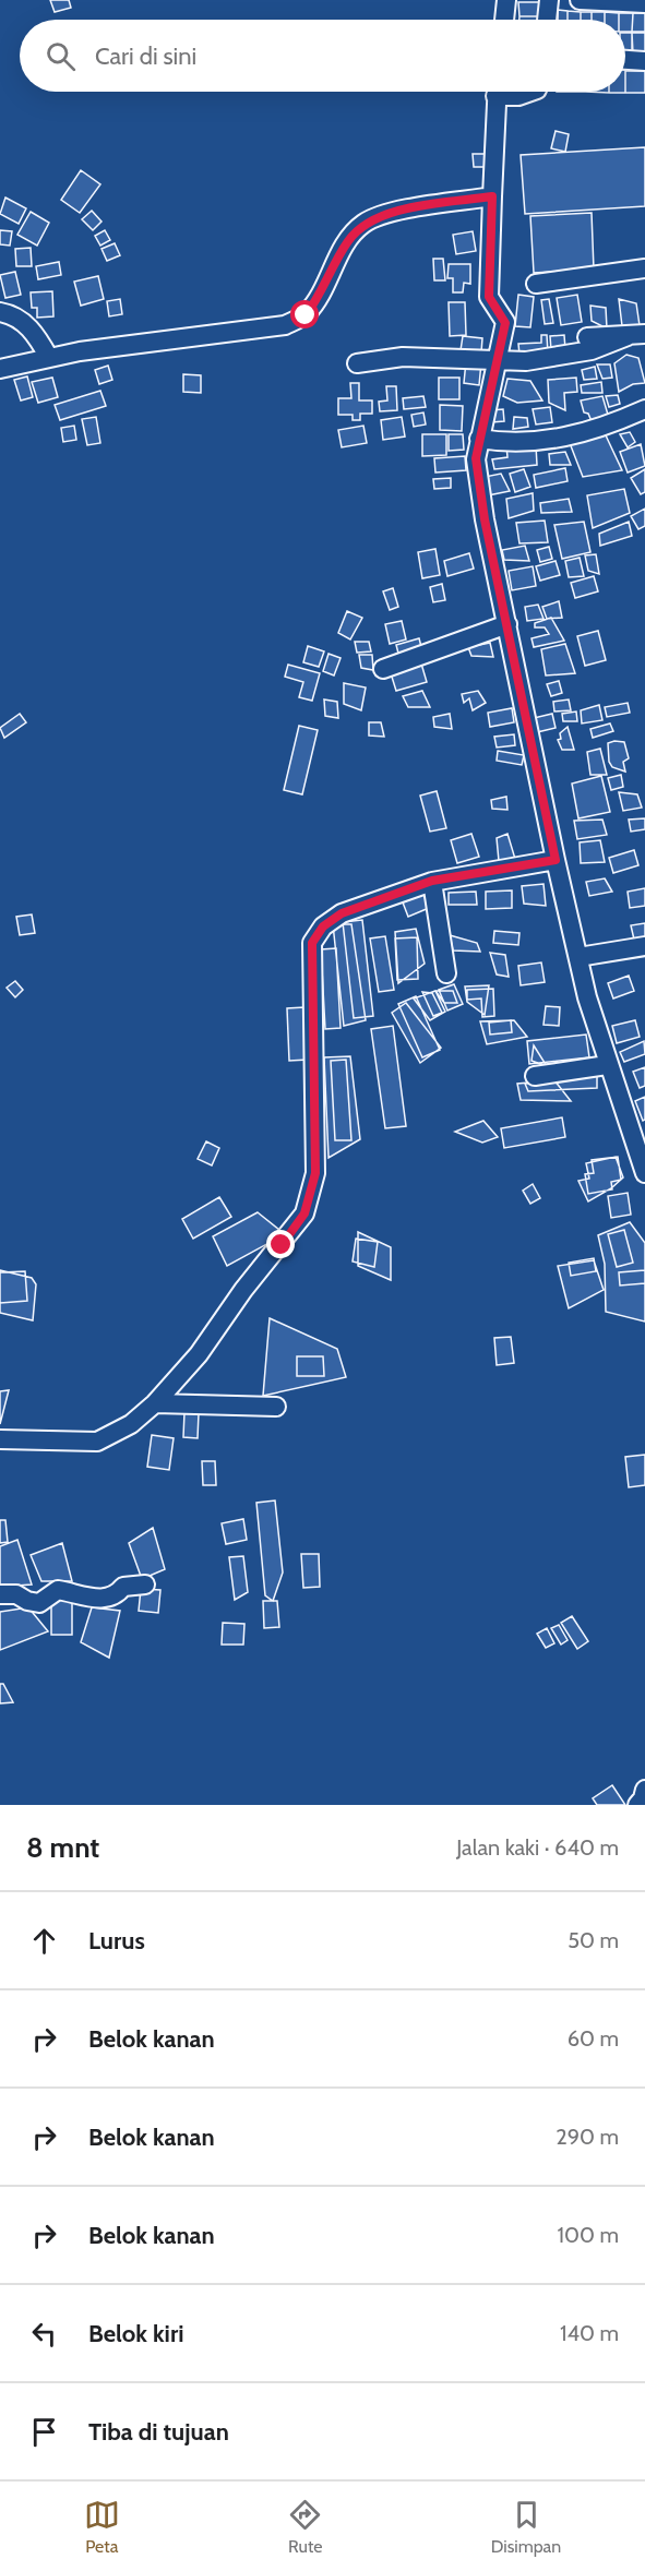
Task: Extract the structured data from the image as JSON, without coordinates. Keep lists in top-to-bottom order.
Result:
{
  "page": {
    "search": "Cari di sini",
    "heading": ["8 mnt", "Jalan kaki · 640 m"],
    "list": [
      ["Lurus", "50 m"],
      ["Belok kanan", "60 m"],
      ["Belok kanan", "290 m"],
      ["Belok kanan", "100 m"],
      ["Belok kiri", "140 m"],
      "Tiba di tujuan"
    ],
    "nav": ["Peta", "Rute", "Disimpan"]
  }
}
